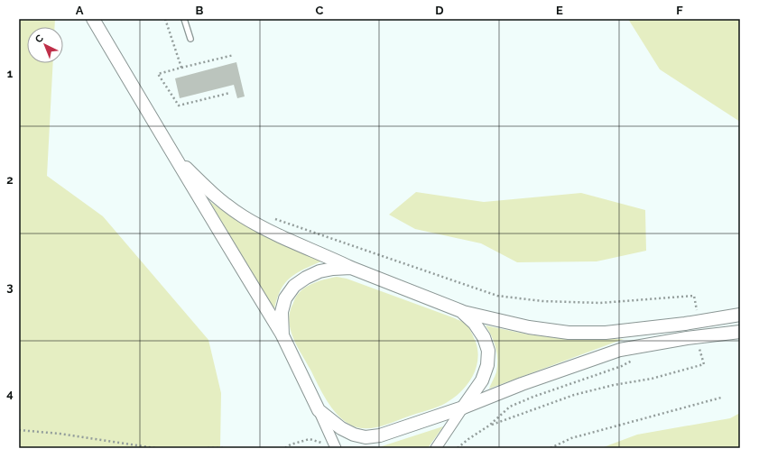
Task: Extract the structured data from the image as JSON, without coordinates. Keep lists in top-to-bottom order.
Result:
{
  "north": "top left",
  "grid": {
    "columns": [
      "A",
      "B",
      "C",
      "D",
      "E",
      "F"
    ],
    "rows": [
      "1",
      "2",
      "3",
      "4"
    ]
  }
}
